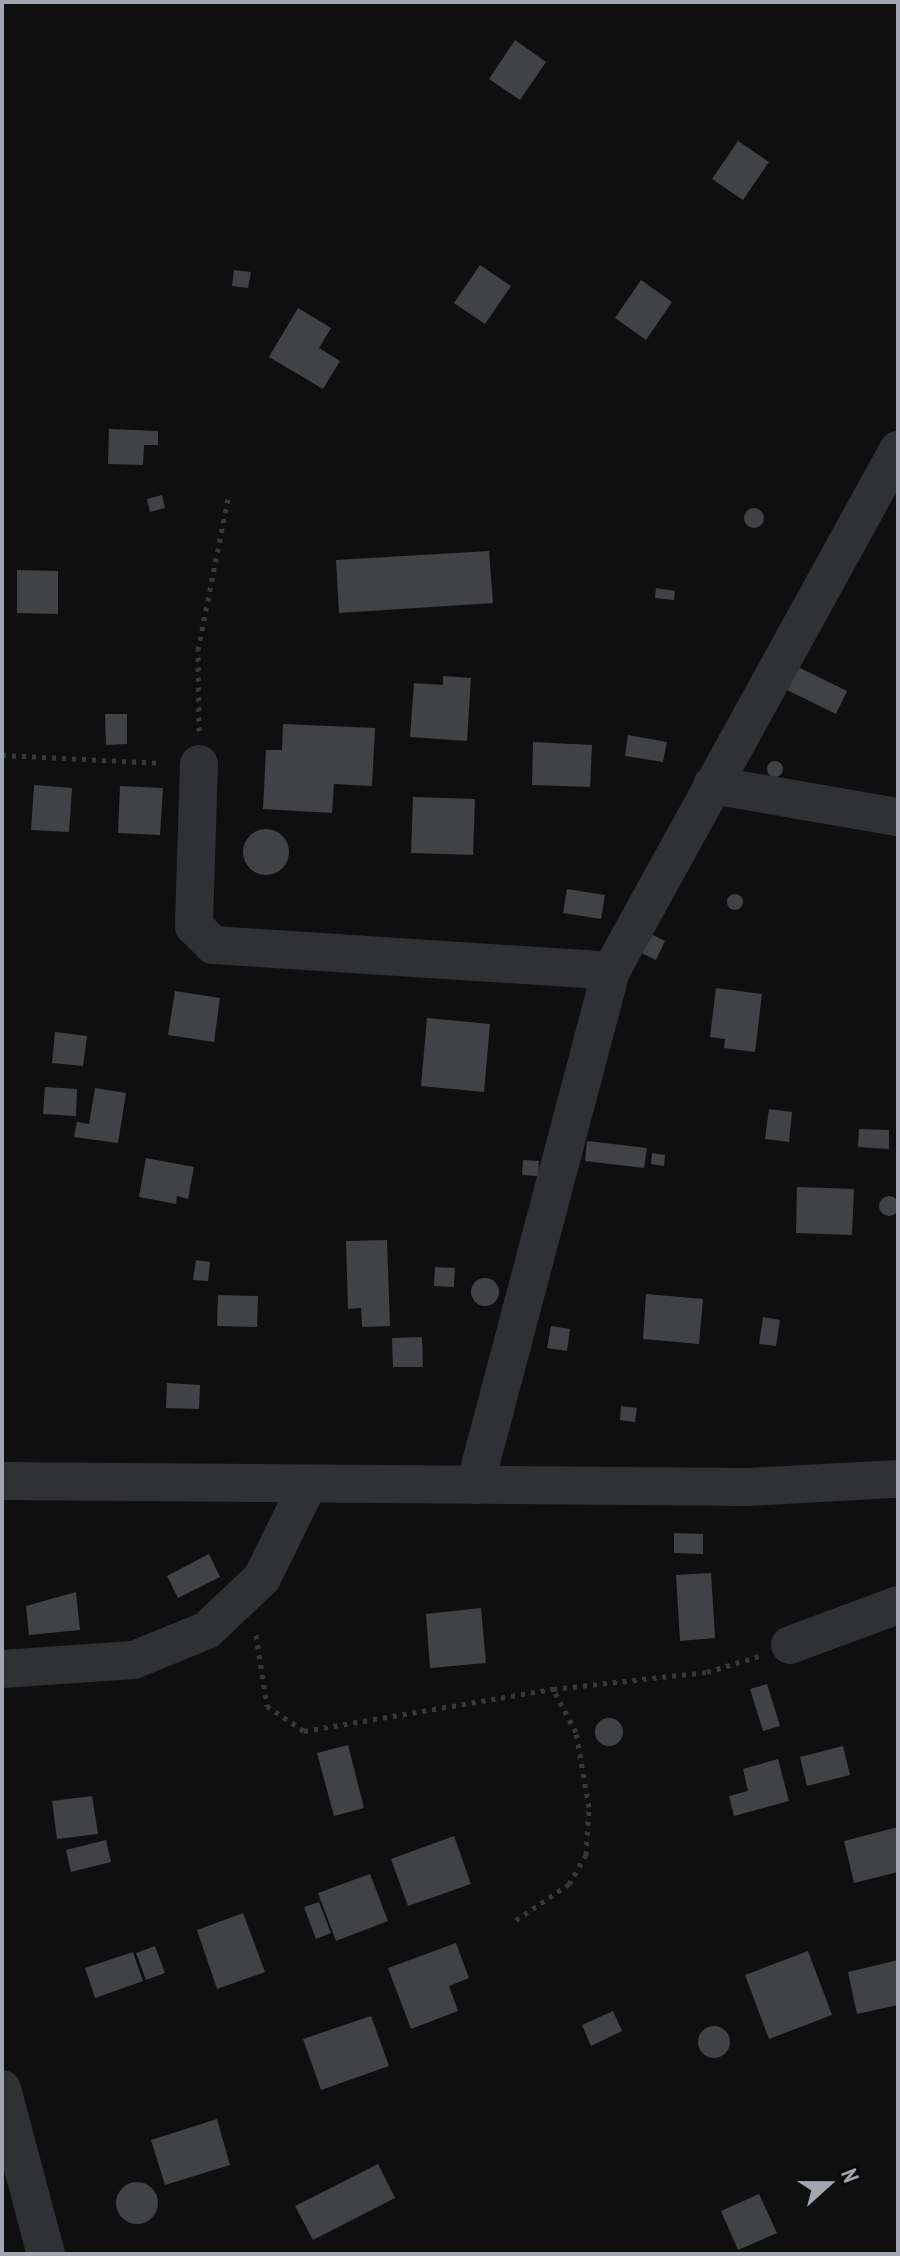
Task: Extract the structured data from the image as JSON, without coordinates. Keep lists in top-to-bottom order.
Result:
{
  "north": "right"
}
